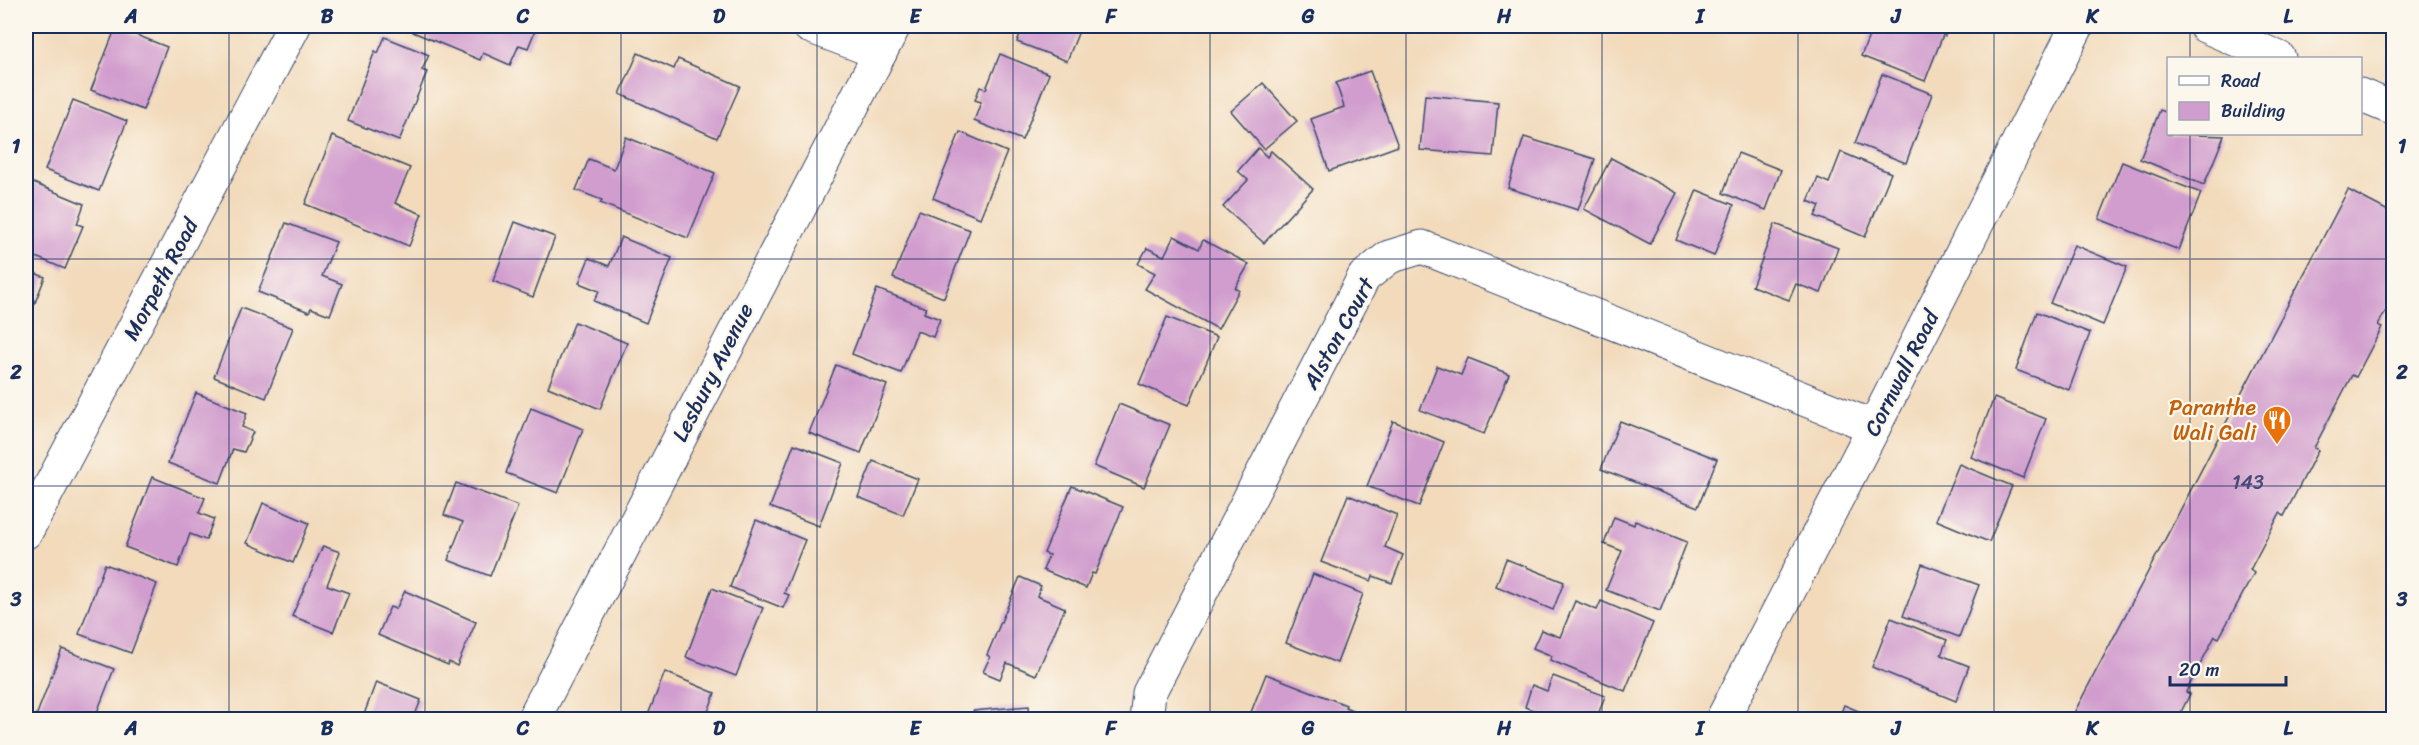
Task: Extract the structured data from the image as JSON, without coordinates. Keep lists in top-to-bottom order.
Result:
{
  "streets": {
    "street": [
      "Morpeth Road",
      "Alston Court",
      "Lesbury Avenue",
      "Cornwall Road"
    ]
  },
  "crossings": [
    ["Alston Court", "Cornwall Road"]
  ],
  "places": {
    "restaurant": ["Paranthe Wali Gali"]
  },
  "house_numbers": ["143"],
  "legend": ["Road", "Building"],
  "scale_bar": "20 m",
  "grid": {
    "columns": [
      "A",
      "B",
      "C",
      "D",
      "E",
      "F",
      "G",
      "H",
      "I",
      "J",
      "K",
      "L"
    ],
    "rows": ["1", "2", "3"]
  }
}
